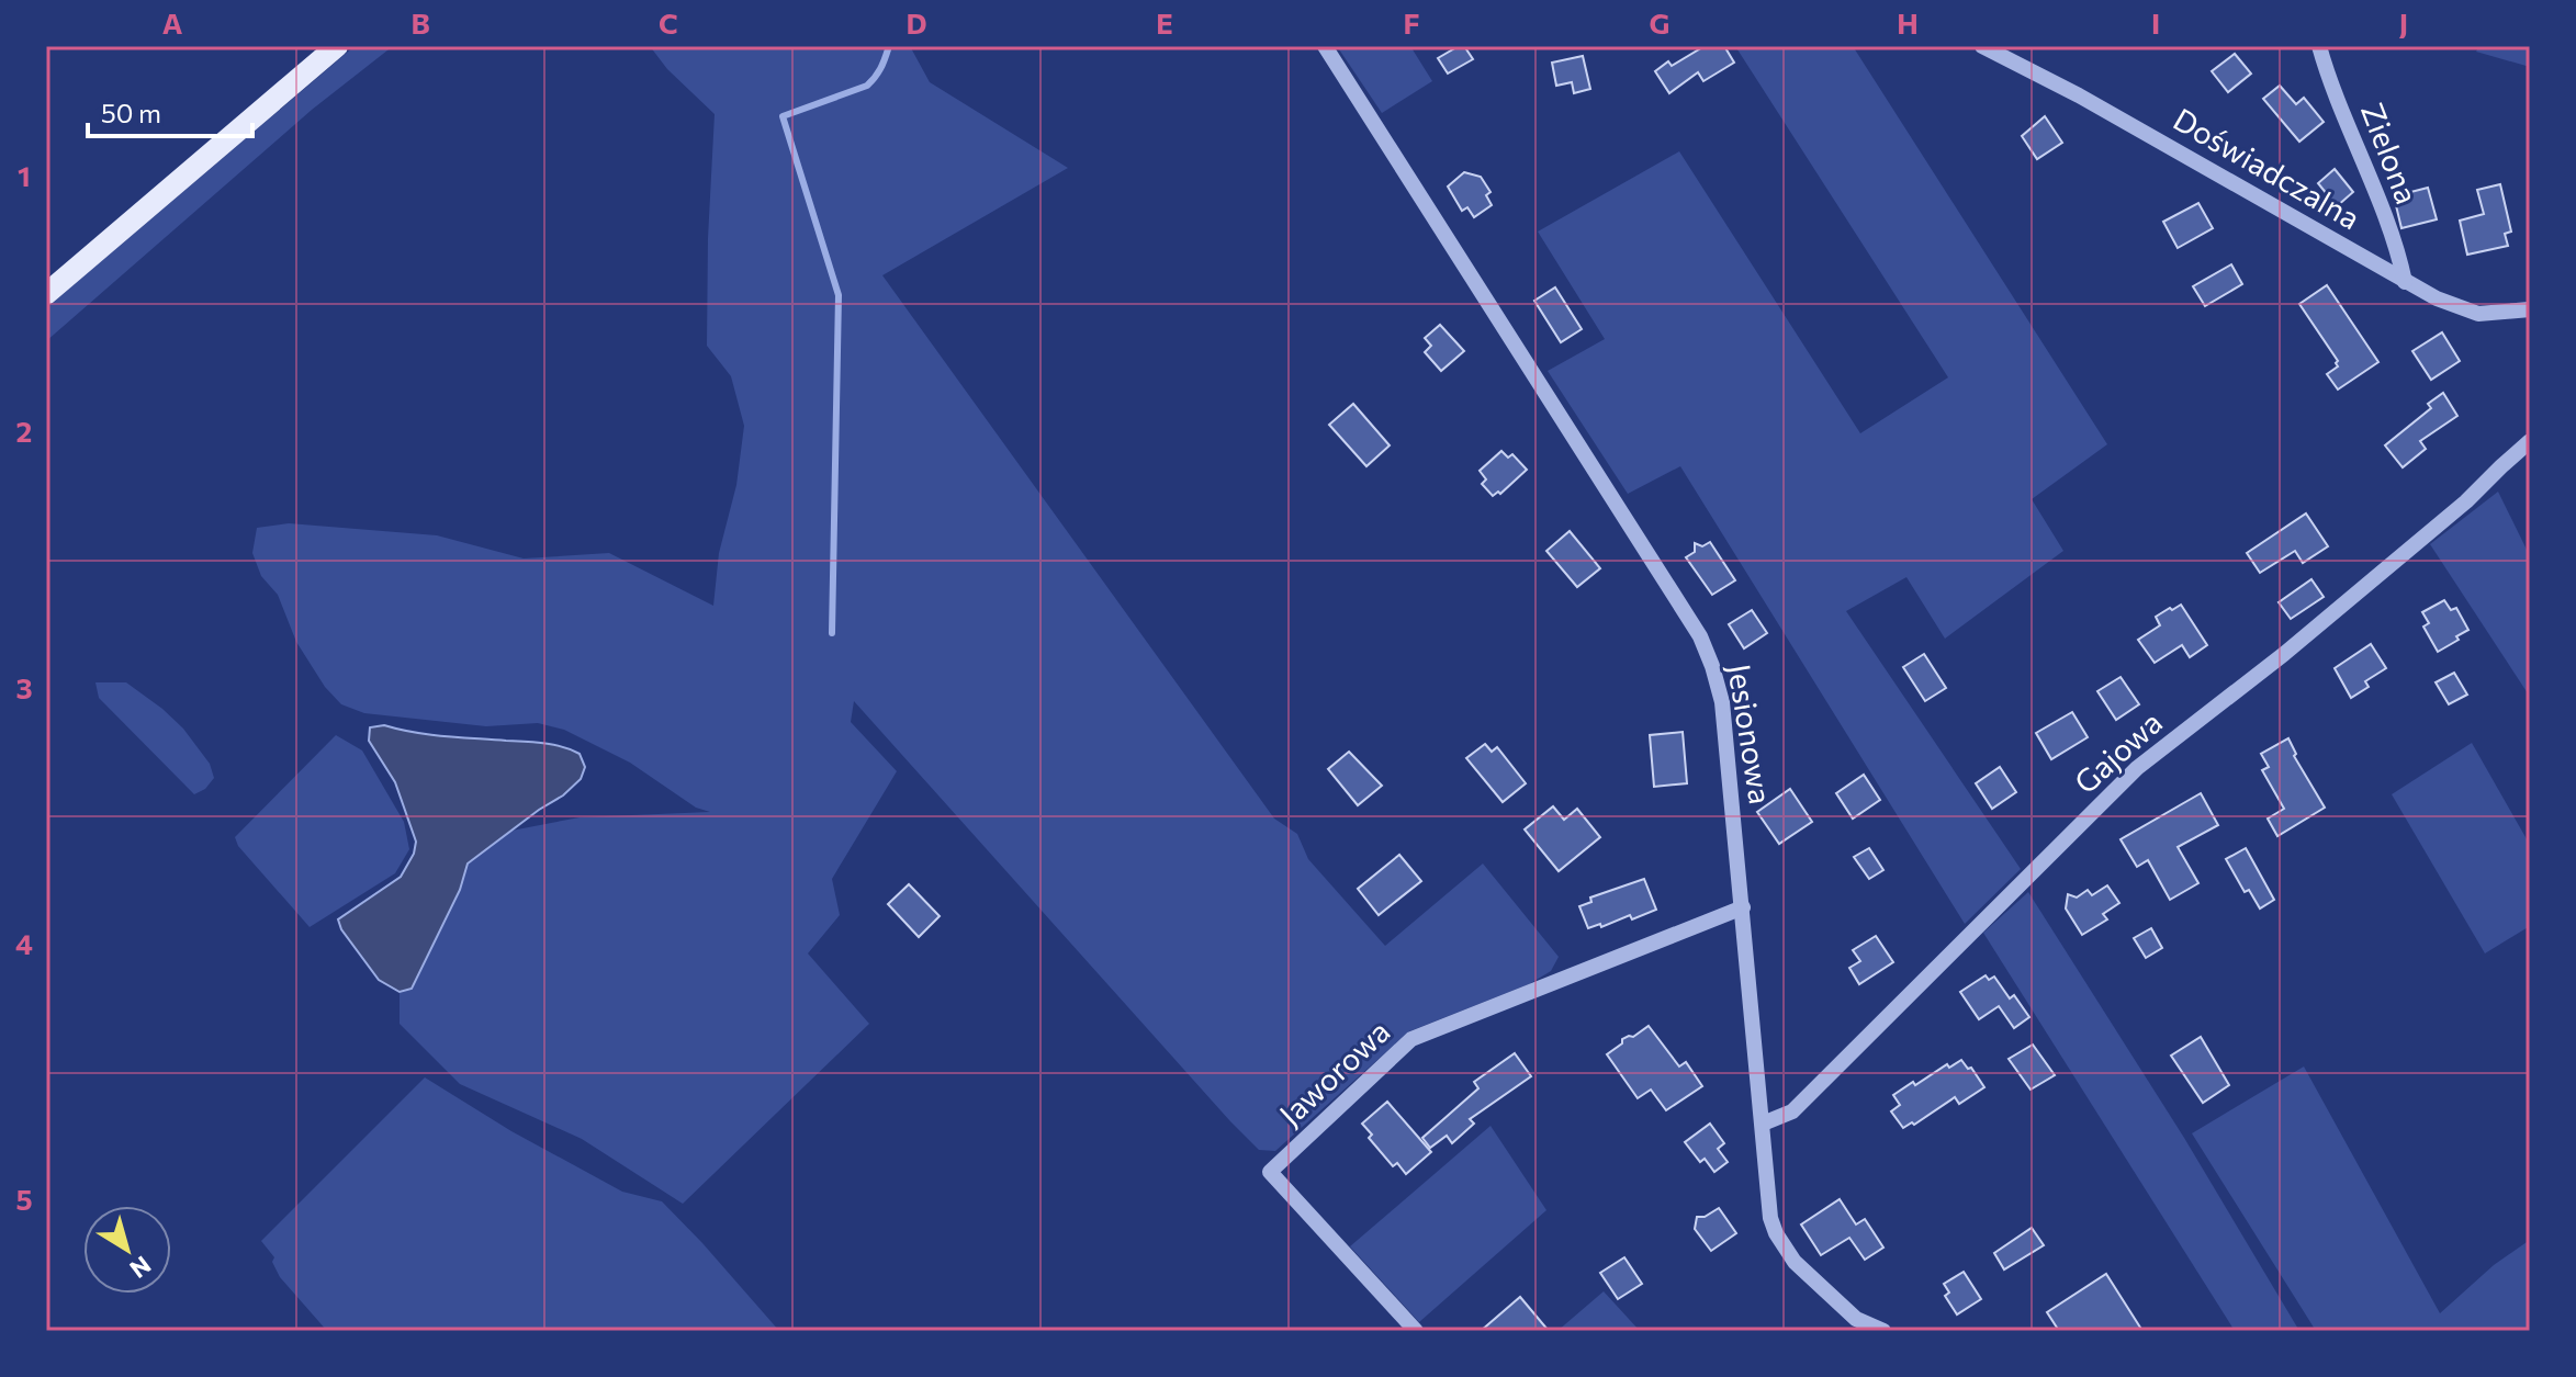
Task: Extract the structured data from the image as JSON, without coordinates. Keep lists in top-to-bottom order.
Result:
{
  "streets": {
    "street": [
      "Zielona",
      "Doświadczalna",
      "Jesionowa",
      "Gajowa",
      "Jaworowa"
    ]
  },
  "crossings": [
    ["Zielona", "Doświadczalna"],
    ["Jesionowa", "Gajowa"],
    ["Jesionowa", "Jaworowa"]
  ],
  "scale_bar": "50 m",
  "north": "bottom right",
  "grid": {
    "columns": [
      "A",
      "B",
      "C",
      "D",
      "E",
      "F",
      "G",
      "H",
      "I",
      "J"
    ],
    "rows": [
      "1",
      "2",
      "3",
      "4",
      "5"
    ]
  }
}
